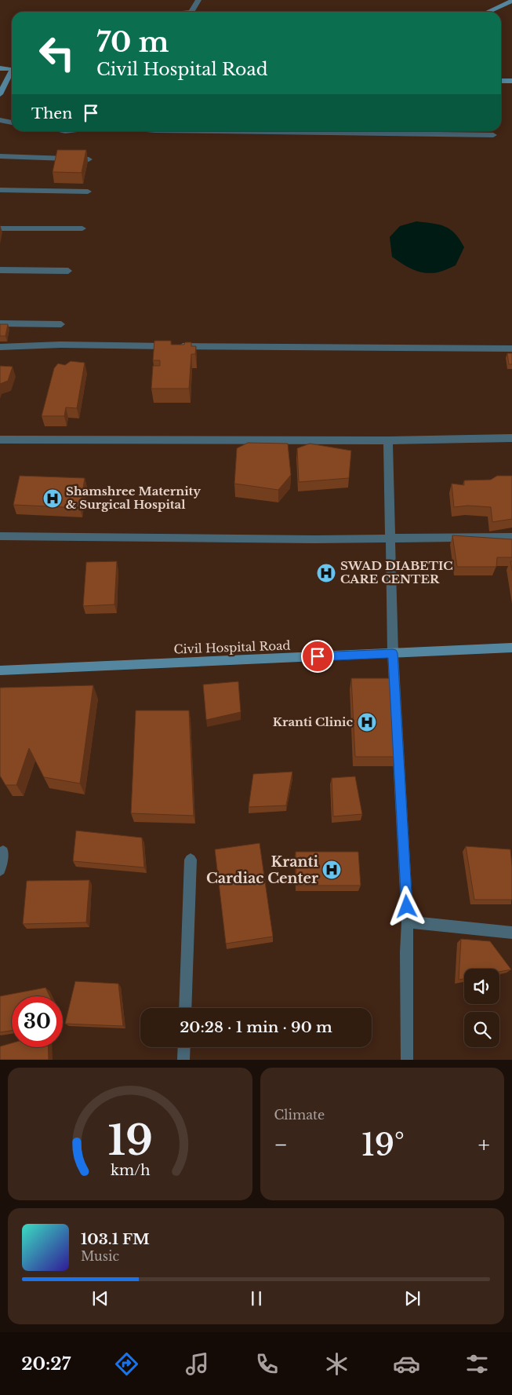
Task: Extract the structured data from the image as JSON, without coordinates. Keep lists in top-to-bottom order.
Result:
{
  "streets": {
    "main road": ["Civil Hospital Road"]
  },
  "places": {
    "hospital": [
      "Shamshree Maternity & Surgical Hospital",
      "SWAD DIABETIC CARE CENTER",
      "Kranti Clinic",
      "Kranti Cardiac Center"
    ]
  },
  "page": {
    "turn": ["70 m", "Civil Hospital Road"],
    "then": "Then",
    "limit": "30",
    "trip": "20:28 · 1 min · 90 m",
    "tile": "Climate",
    "heat": ["−", "19°", "+"],
    "song": ["103.1 FM", "Music"],
    "tabs": "20:27",
    "gauge": ["19", "km/h"]
  }
}
